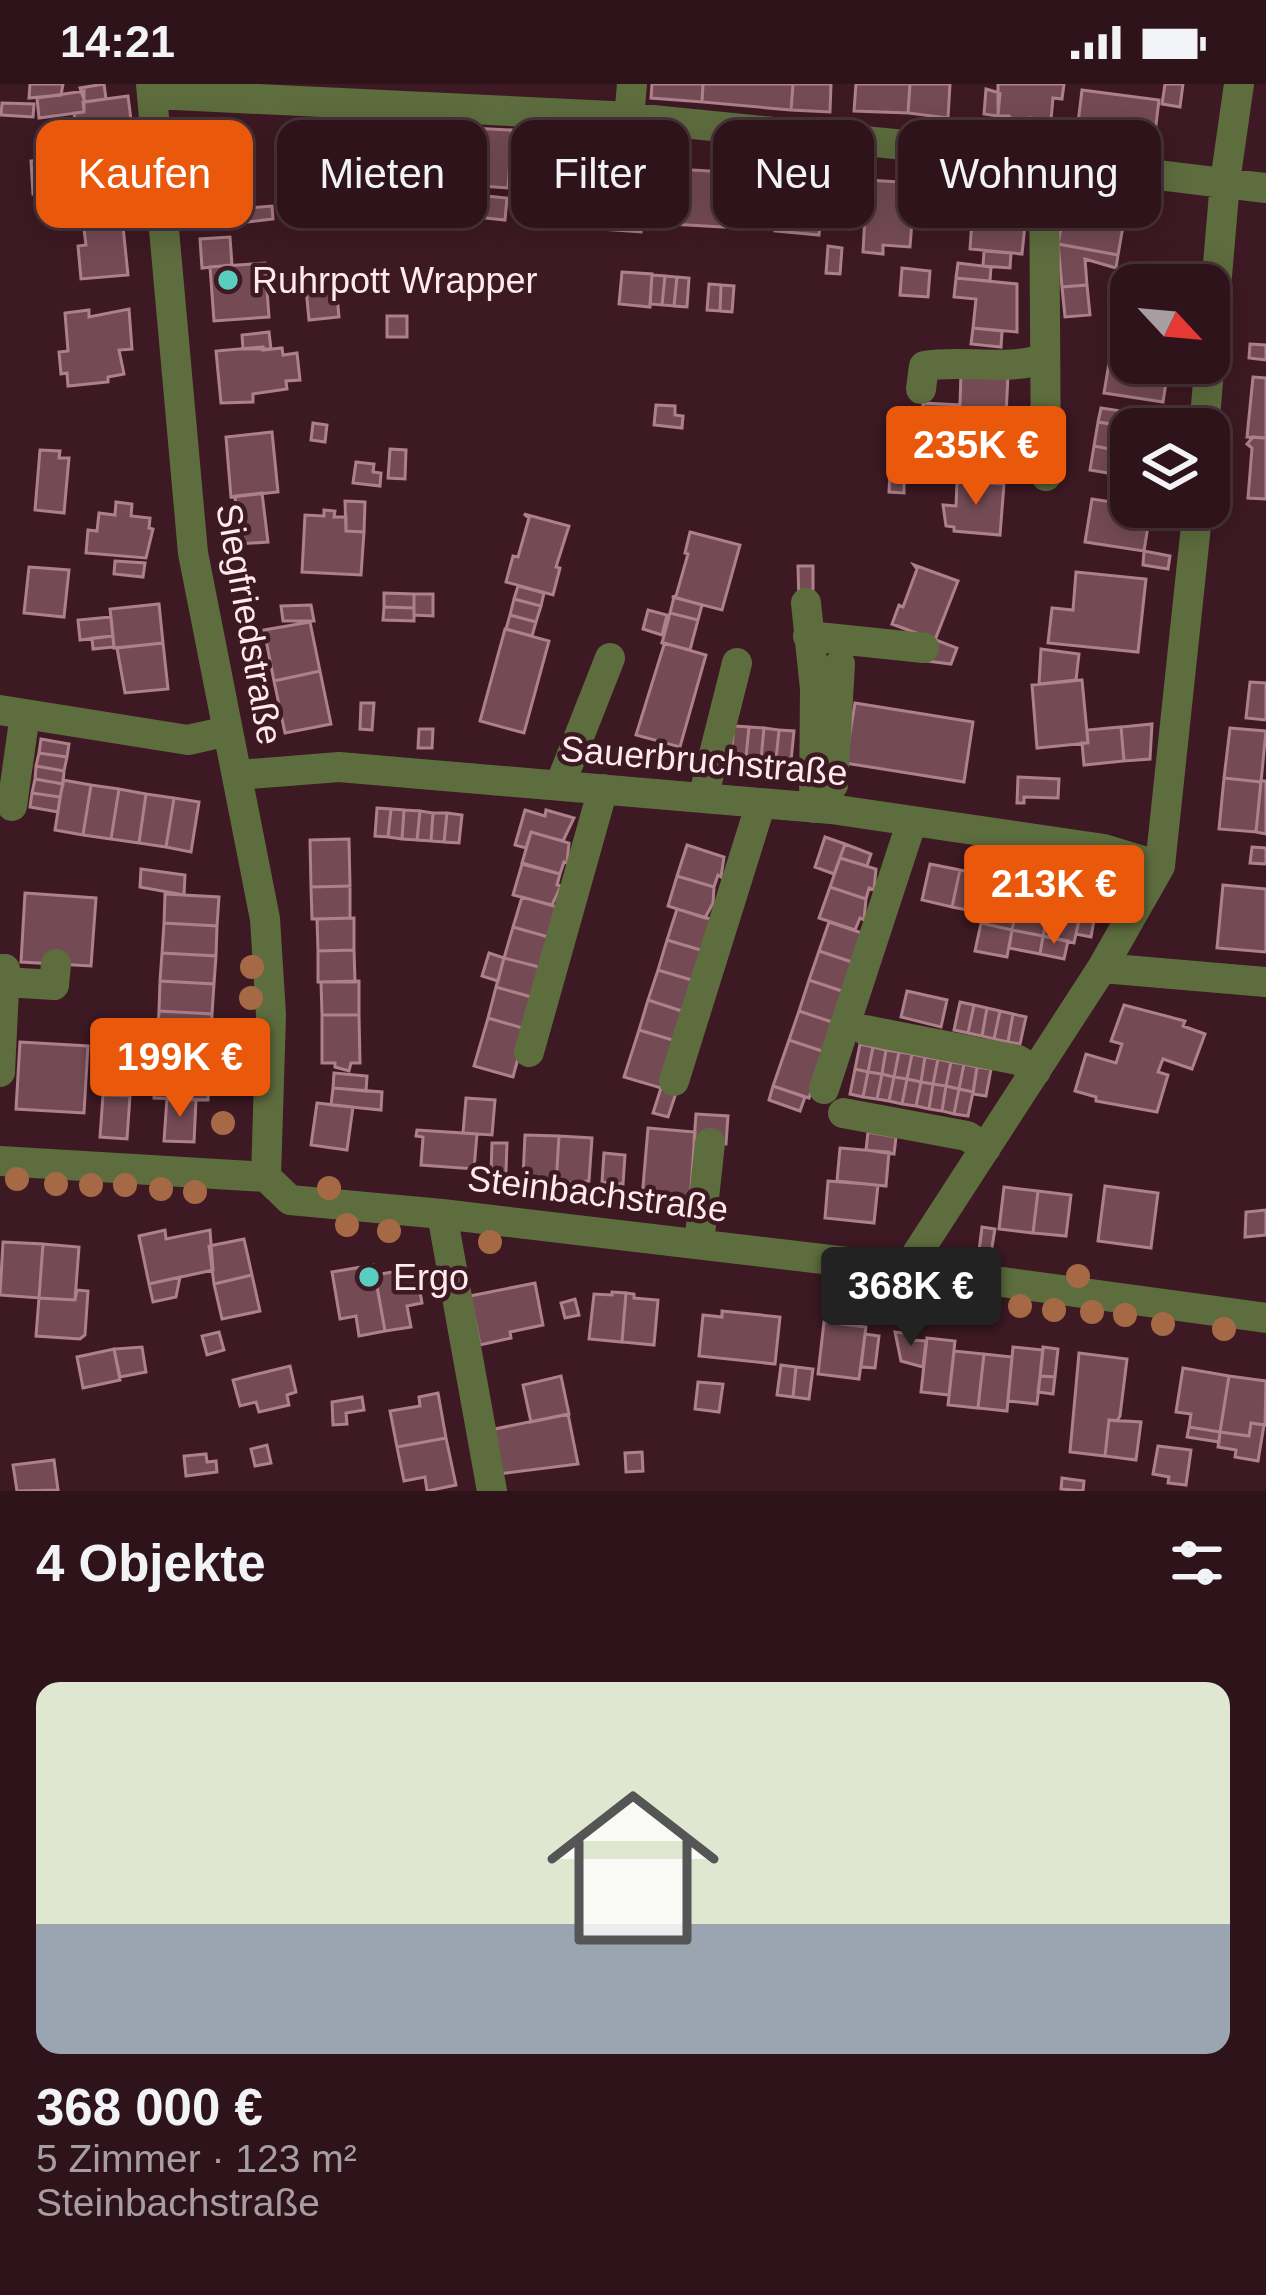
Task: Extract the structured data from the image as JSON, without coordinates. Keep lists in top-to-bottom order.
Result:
{
  "streets": {
    "street": ["Siegfriedstraße", "Sauerbruchstraße", "Steinbachstraße"]
  },
  "crossings": [
    ["Siegfriedstraße", "Sauerbruchstraße"],
    ["Siegfriedstraße", "Steinbachstraße"]
  ],
  "places": ["Ruhrpott Wrapper", "Ergo"],
  "north": "bottom right",
  "page": {
    "status": "14:21",
    "chip": [
      "Kaufen",
      "Mieten",
      "Filter",
      "Neu",
      "Wohnung"
    ],
    "price": [
      "235K €",
      "213K €",
      "199K €",
      "368K €"
    ],
    "heading": "4 Objekte",
    "list": [
      {
        "name": "368 000 €",
        "note": "5 Zimmer · 123 m² · Steinbachstraße"
      }
    ]
  }
}
